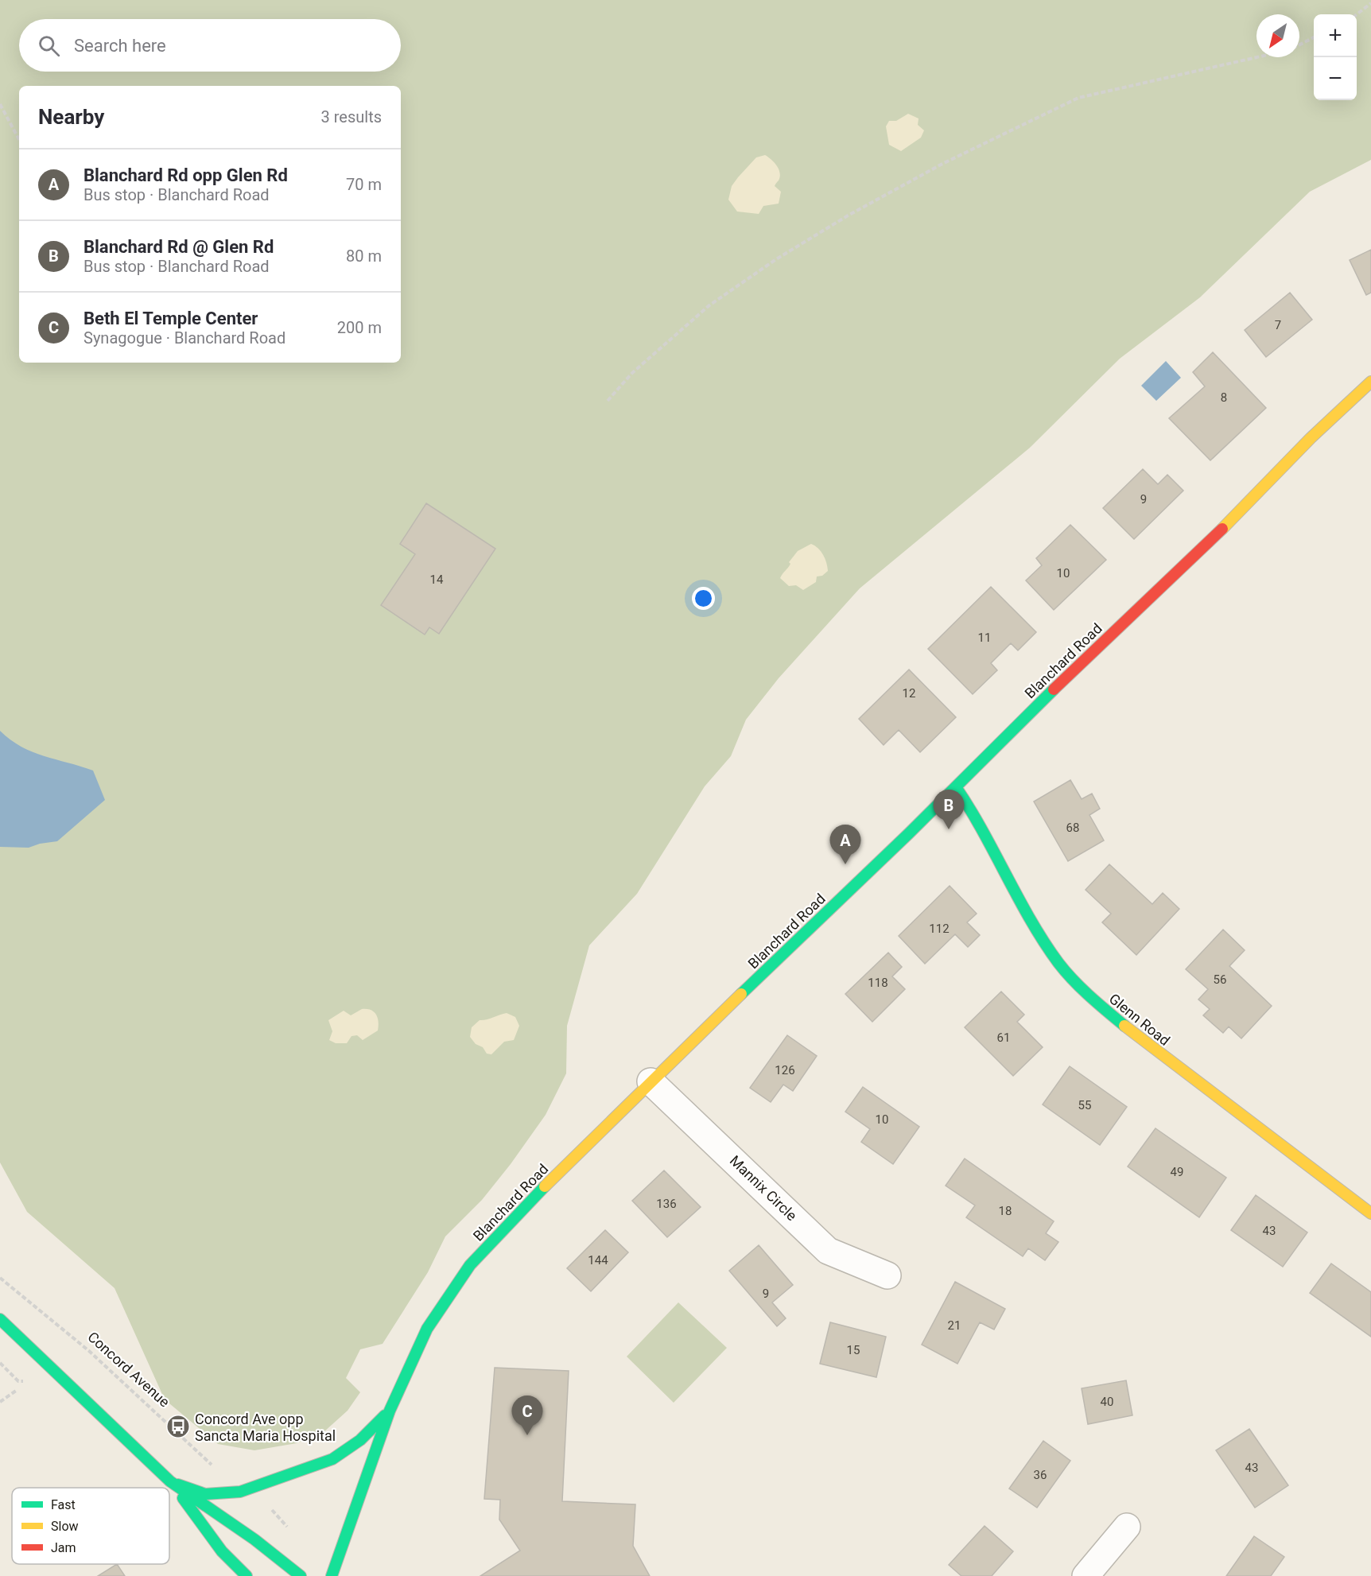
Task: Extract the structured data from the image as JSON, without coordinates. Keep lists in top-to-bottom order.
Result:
{
  "streets": {
    "street": ["Blanchard Road", "Glenn Road", "Mannix Circle"],
    "path": ["Concord Avenue"]
  },
  "crossings": [
    ["Blanchard Road", "Glenn Road"],
    ["Blanchard Road", "Mannix Circle"]
  ],
  "places": {
    "bus stop": ["Concord Ave opp Sancta Maria Hospital"]
  },
  "house_numbers": [
    "7",
    "8",
    "9",
    "10",
    "14",
    "11",
    "12",
    "68",
    "112",
    "56",
    "118",
    "61",
    "126",
    "55",
    "10",
    "49",
    "136",
    "18",
    "43",
    "144",
    "9",
    "21",
    "15",
    "40",
    "43",
    "36"
  ],
  "legend": ["Fast", "Slow", "Jam"],
  "north": "bottom left",
  "page": {
    "map_buttons": ["+", "−"],
    "search": "Search here",
    "heading": ["Nearby", "3 results"],
    "list": [
      {
        "mark": "A",
        "name": "Blanchard Rd opp Glen Rd",
        "note": "Bus stop · Blanchard Road",
        "value": "70 m"
      },
      {
        "mark": "B",
        "name": "Blanchard Rd @ Glen Rd",
        "note": "Bus stop · Blanchard Road",
        "value": "80 m"
      },
      {
        "mark": "C",
        "name": "Beth El Temple Center",
        "note": "Synagogue · Blanchard Road",
        "value": "200 m"
      }
    ],
    "pins": ["B", "A", "C"]
  }
}
